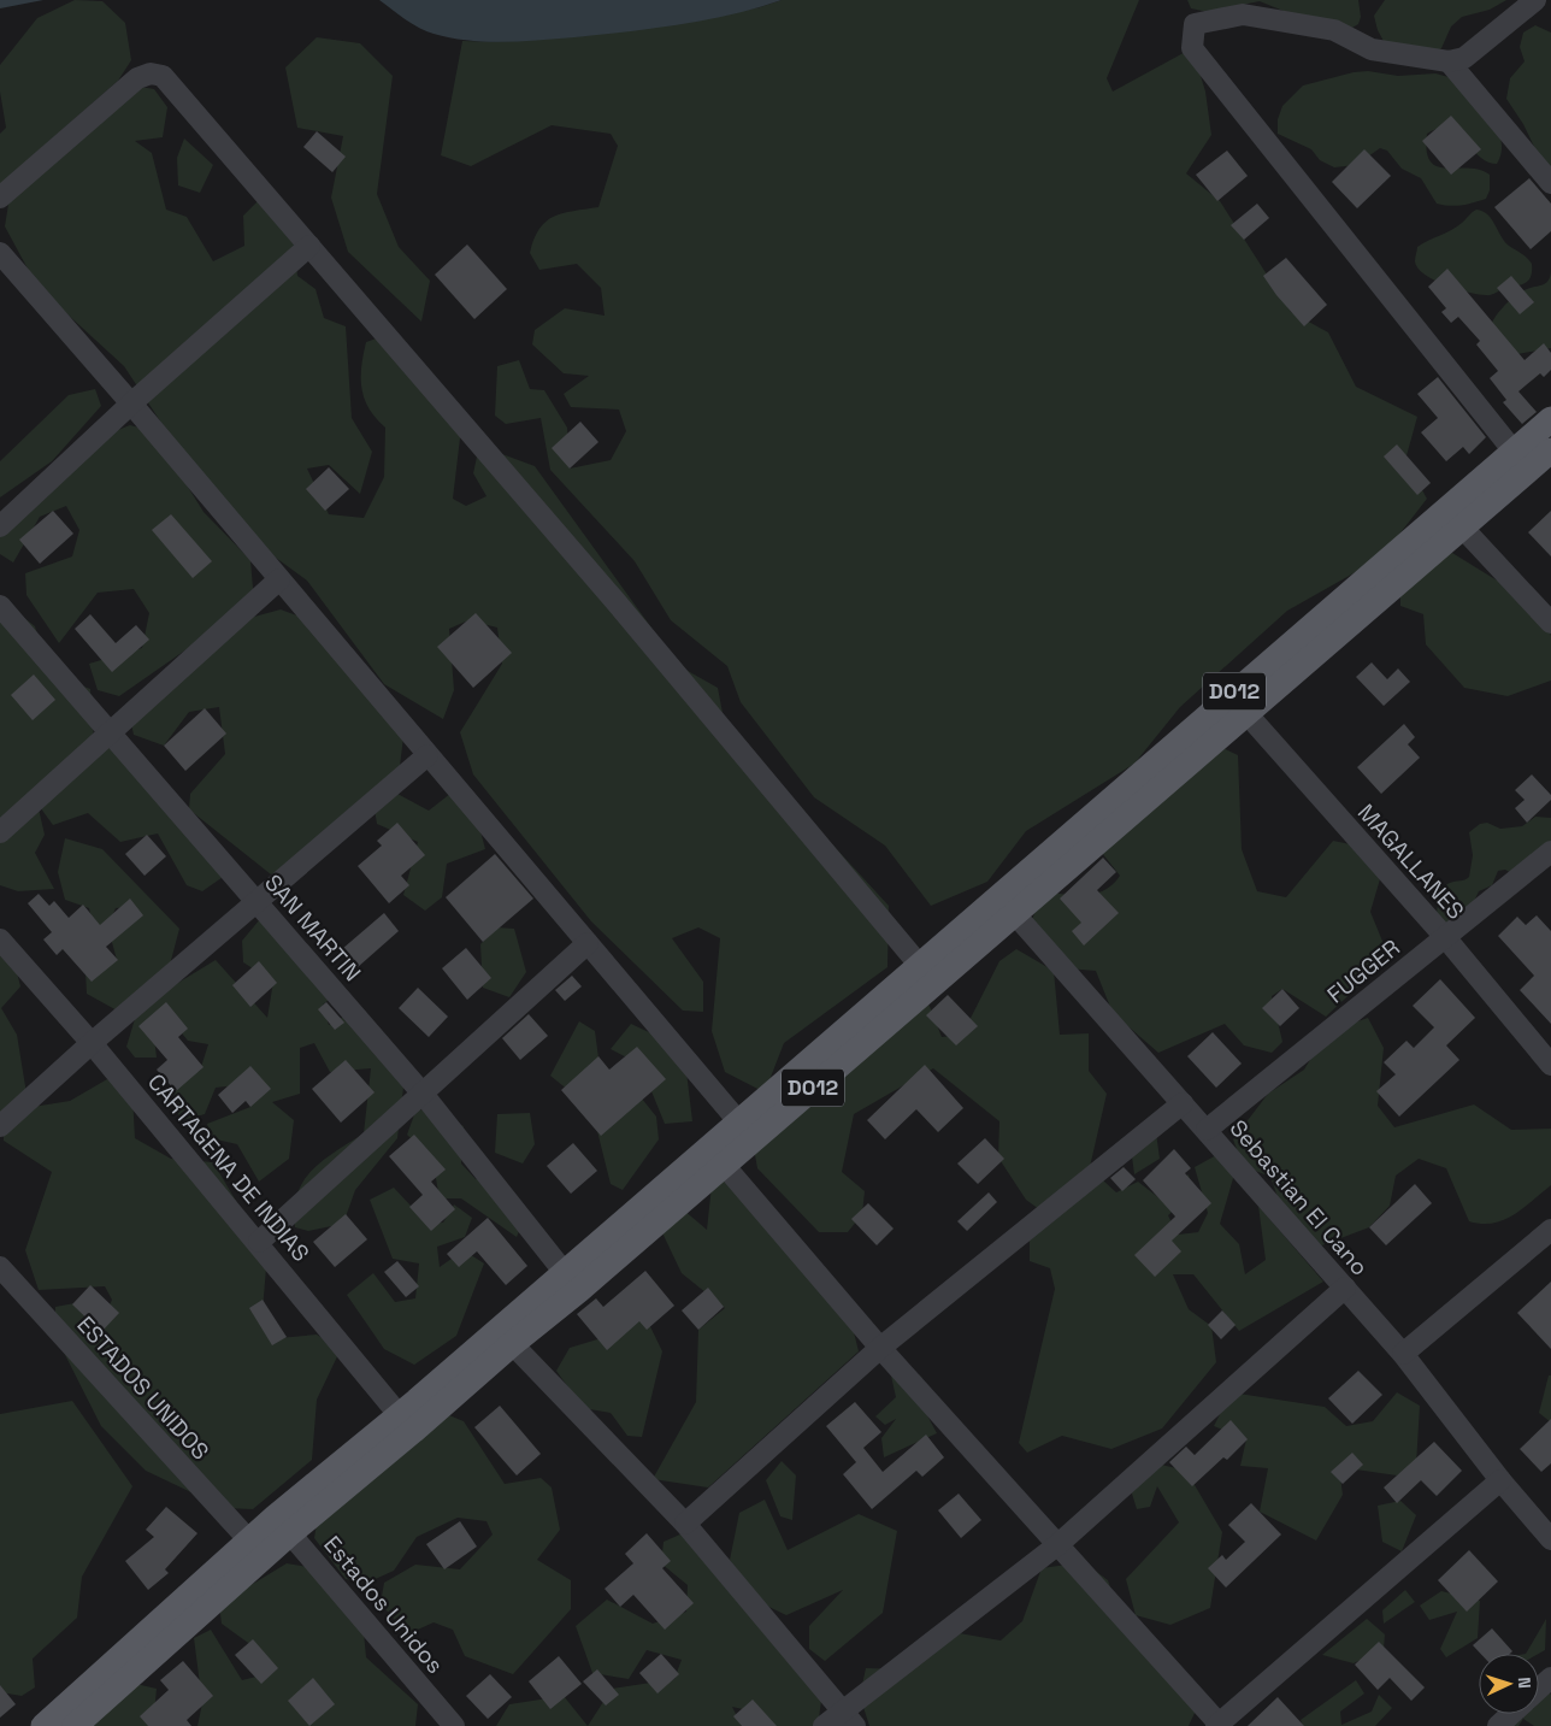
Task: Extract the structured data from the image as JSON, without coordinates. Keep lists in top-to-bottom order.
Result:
{
  "streets": {
    "main road": ["D012"],
    "street": [
      "MAGALLANES",
      "SAN MARTIN",
      "FUGGER",
      "CARTAGENA DE INDIAS",
      "Sebastian El Cano",
      "ESTADOS UNIDOS",
      "Estados Unidos"
    ]
  },
  "crossings": [
    ["D012", "MAGALLANES"],
    ["D012", "SAN MARTIN"],
    ["D012", "CARTAGENA DE INDIAS"],
    ["D012", "Sebastian El Cano"],
    ["D012", "ESTADOS UNIDOS"],
    ["D012", "Estados Unidos"],
    ["MAGALLANES", "FUGGER"],
    ["FUGGER", "Sebastian El Cano"]
  ],
  "north": "right"
}
